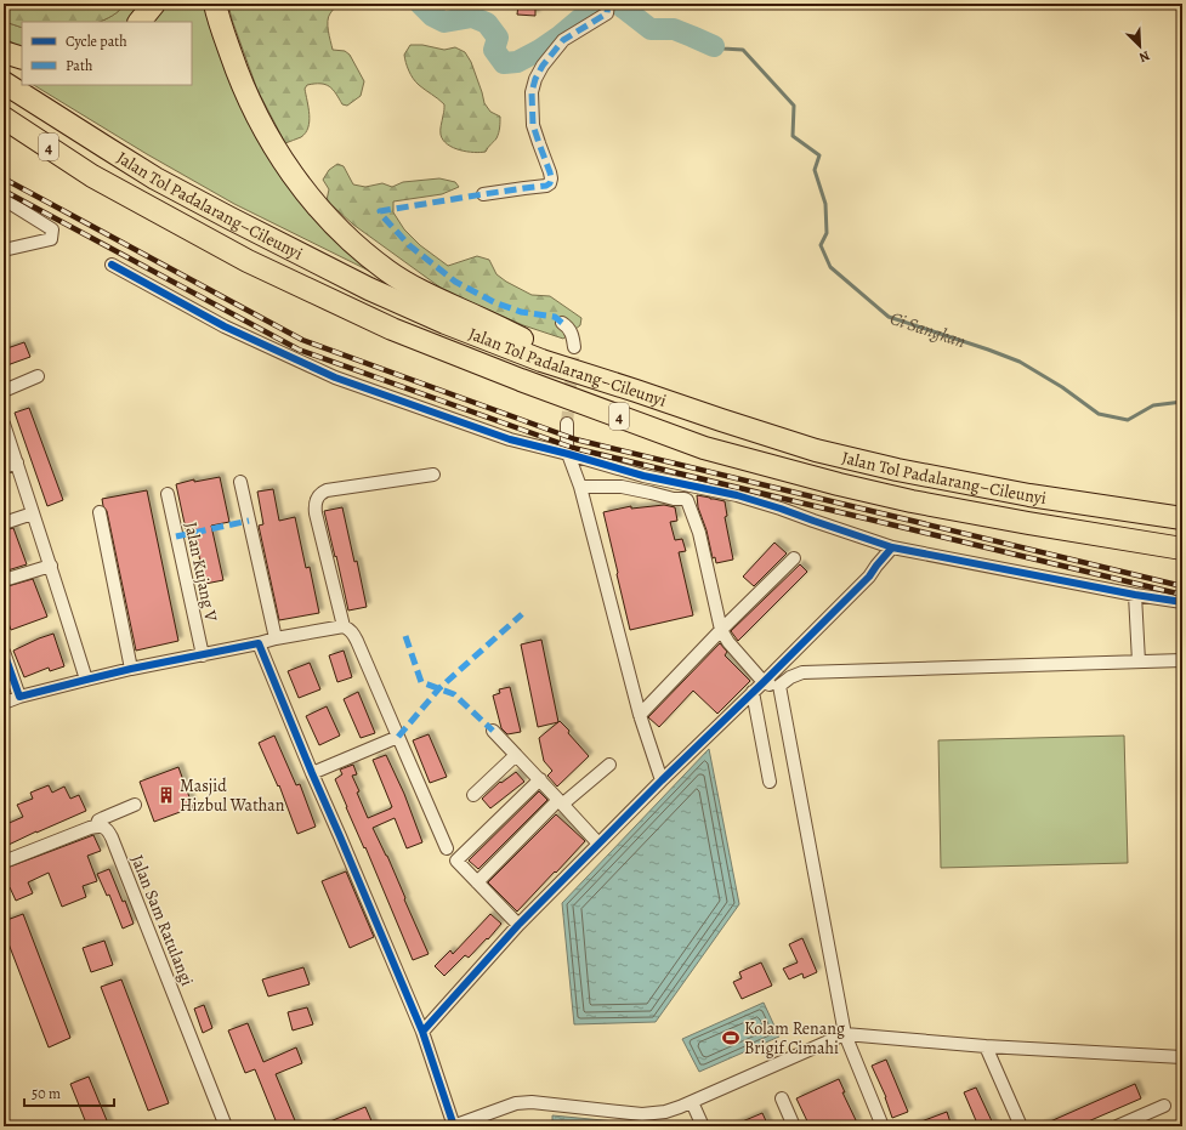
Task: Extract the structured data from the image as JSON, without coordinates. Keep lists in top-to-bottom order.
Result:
{
  "streets": {
    "highway": ["4", "Jalan Tol Padalarang–Cileunyi"],
    "street": ["Jalan Kujang V", "Jalan Sam Ratulangi"]
  },
  "water": ["Ci Sangkan"],
  "places": {
    "building": ["Masjid Hizbul Wathan"],
    "sports": ["Kolam Renang Brigif Cimahi"]
  },
  "legend": ["Cycle path", "Path"],
  "scale_bar": "50 m",
  "north": "bottom right"
}
